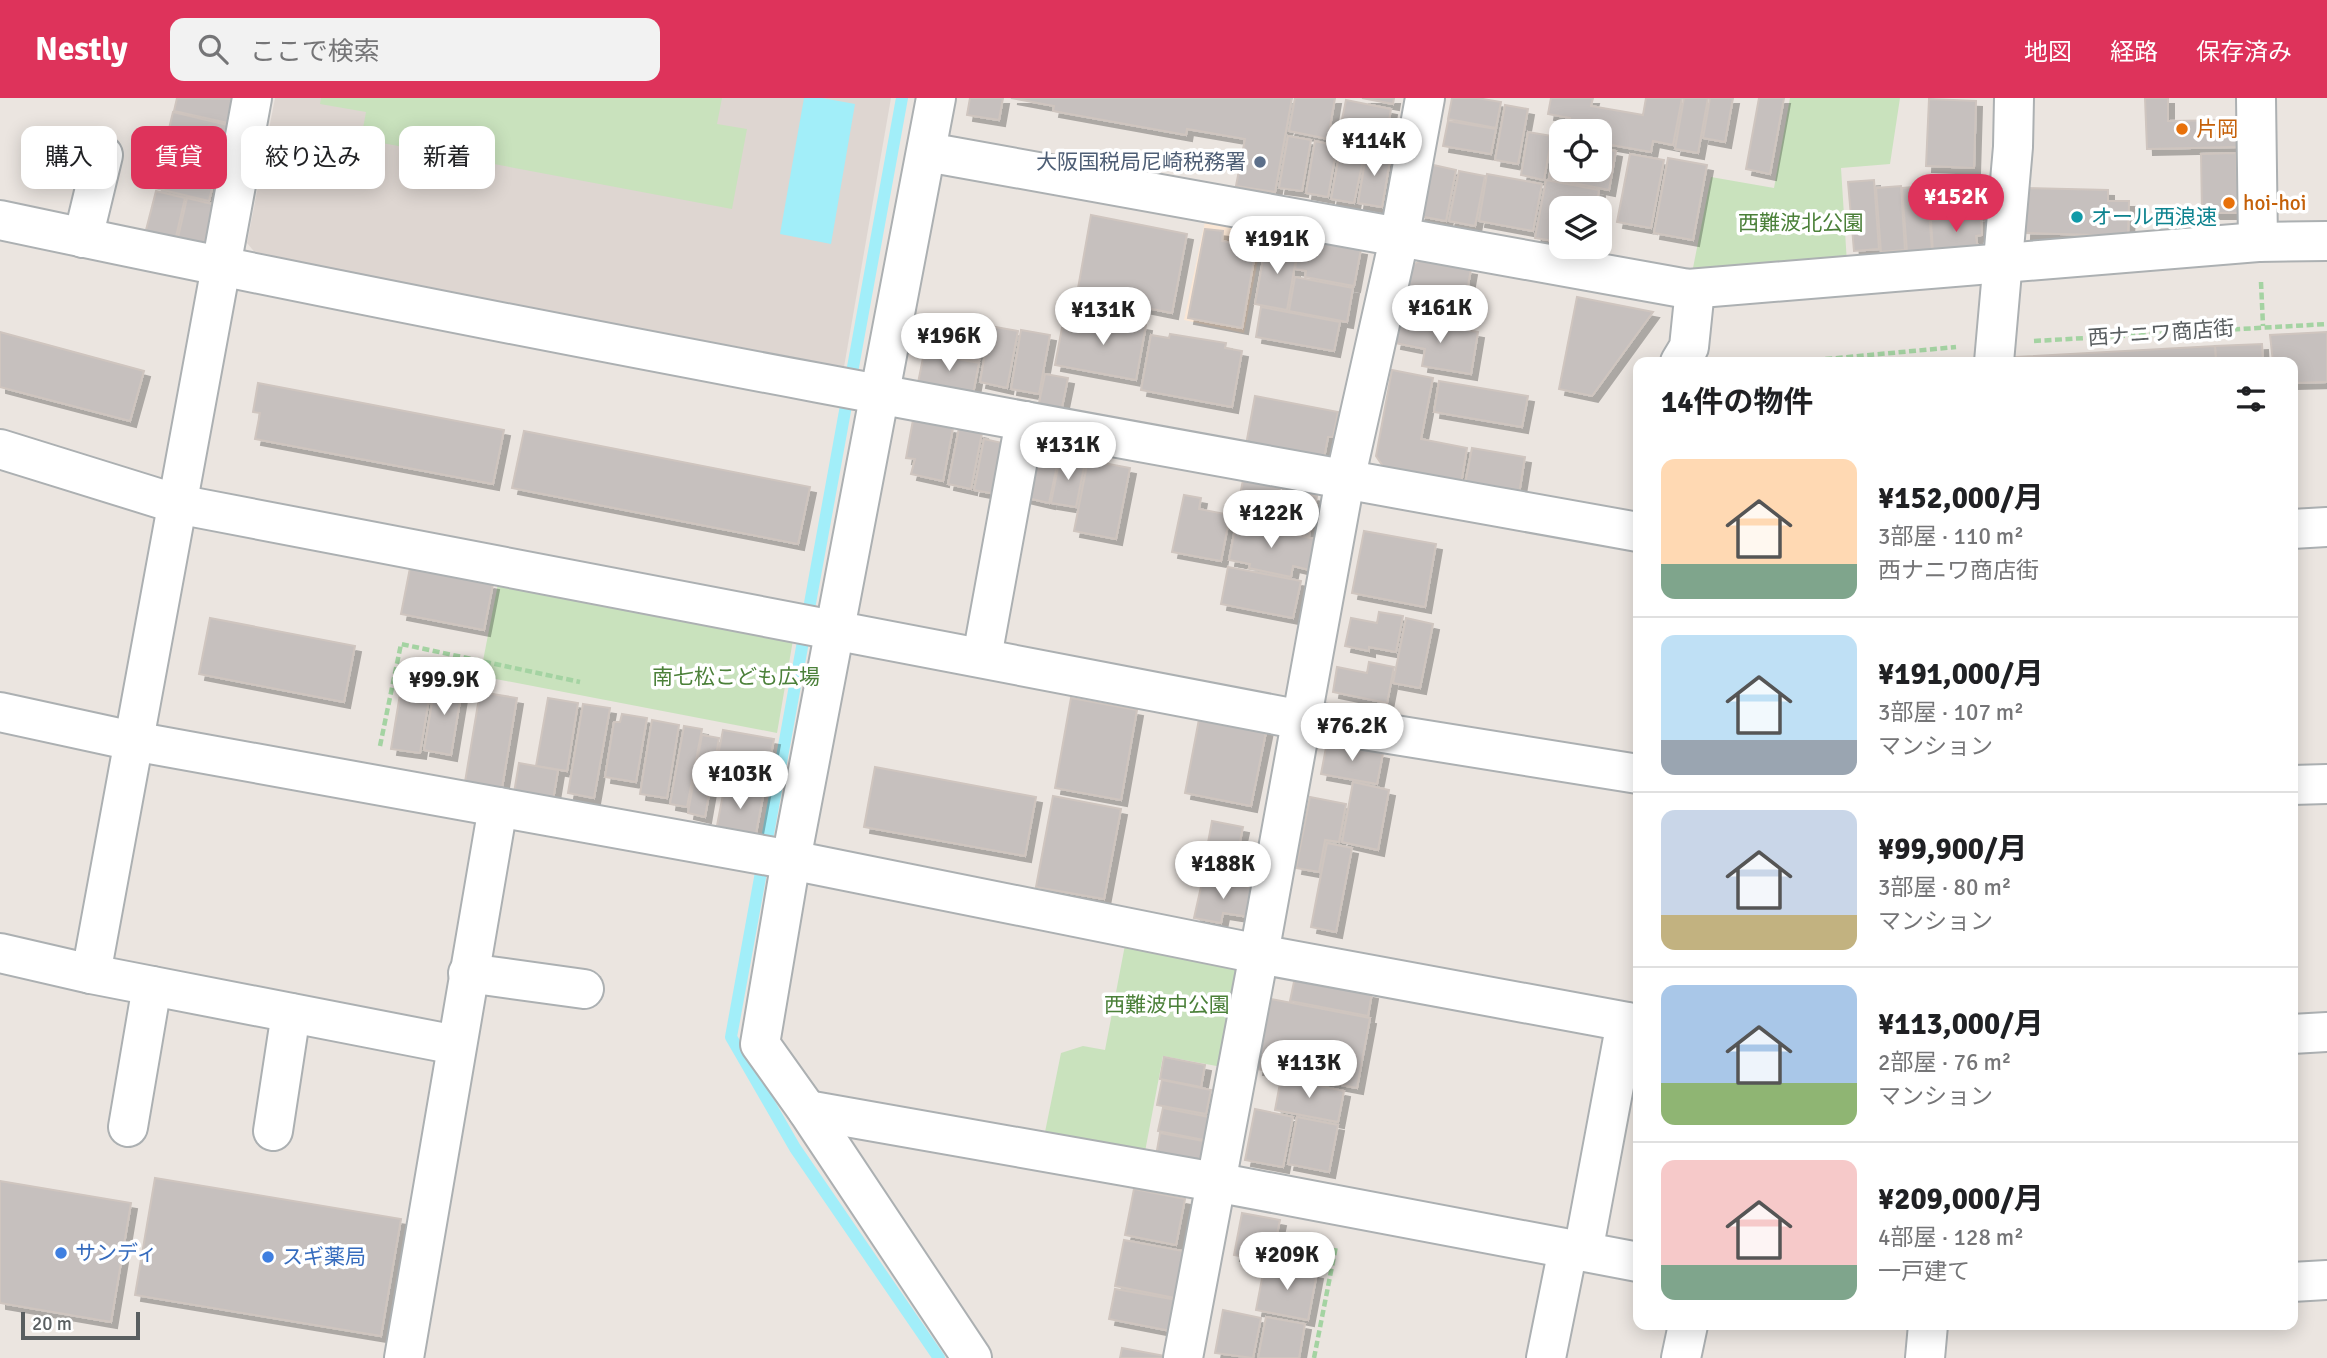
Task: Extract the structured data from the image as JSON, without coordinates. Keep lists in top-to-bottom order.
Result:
{
  "streets": {
    "path": ["西ナニワ商店街"]
  },
  "parks": ["西難波北公園", "南七松こども広場", "西難波中公園"],
  "places": [
    "片岡",
    "大阪国税局尼崎税務署",
    "hoi-hoi",
    "オール西浪速",
    "サンディ",
    "スギ薬局"
  ],
  "scale_bar": "20 m",
  "page": {
    "header": "Nestly",
    "search": "ここで検索",
    "nav": ["地図", "経路", "保存済み"],
    "price": [
      "¥114K",
      "¥152K",
      "¥191K",
      "¥161K",
      "¥131K",
      "¥196K",
      "¥131K",
      "¥122K",
      "¥99.9K",
      "¥76.2K",
      "¥103K",
      "¥188K",
      "¥113K",
      "¥209K"
    ],
    "chip": [
      "購入",
      "賃貸",
      "絞り込み",
      "新着"
    ],
    "heading": "14件の物件",
    "list": [
      {
        "name": "¥152,000/月",
        "note": "3部屋 · 110 m² · 西ナニワ商店街"
      },
      {
        "name": "¥191,000/月",
        "note": "3部屋 · 107 m² · マンション"
      },
      {
        "name": "¥99,900/月",
        "note": "3部屋 · 80 m² · マンション"
      },
      {
        "name": "¥113,000/月",
        "note": "2部屋 · 76 m² · マンション"
      },
      {
        "name": "¥209,000/月",
        "note": "4部屋 · 128 m² · 一戸建て"
      }
    ],
    "scale": "20 m"
  }
}
